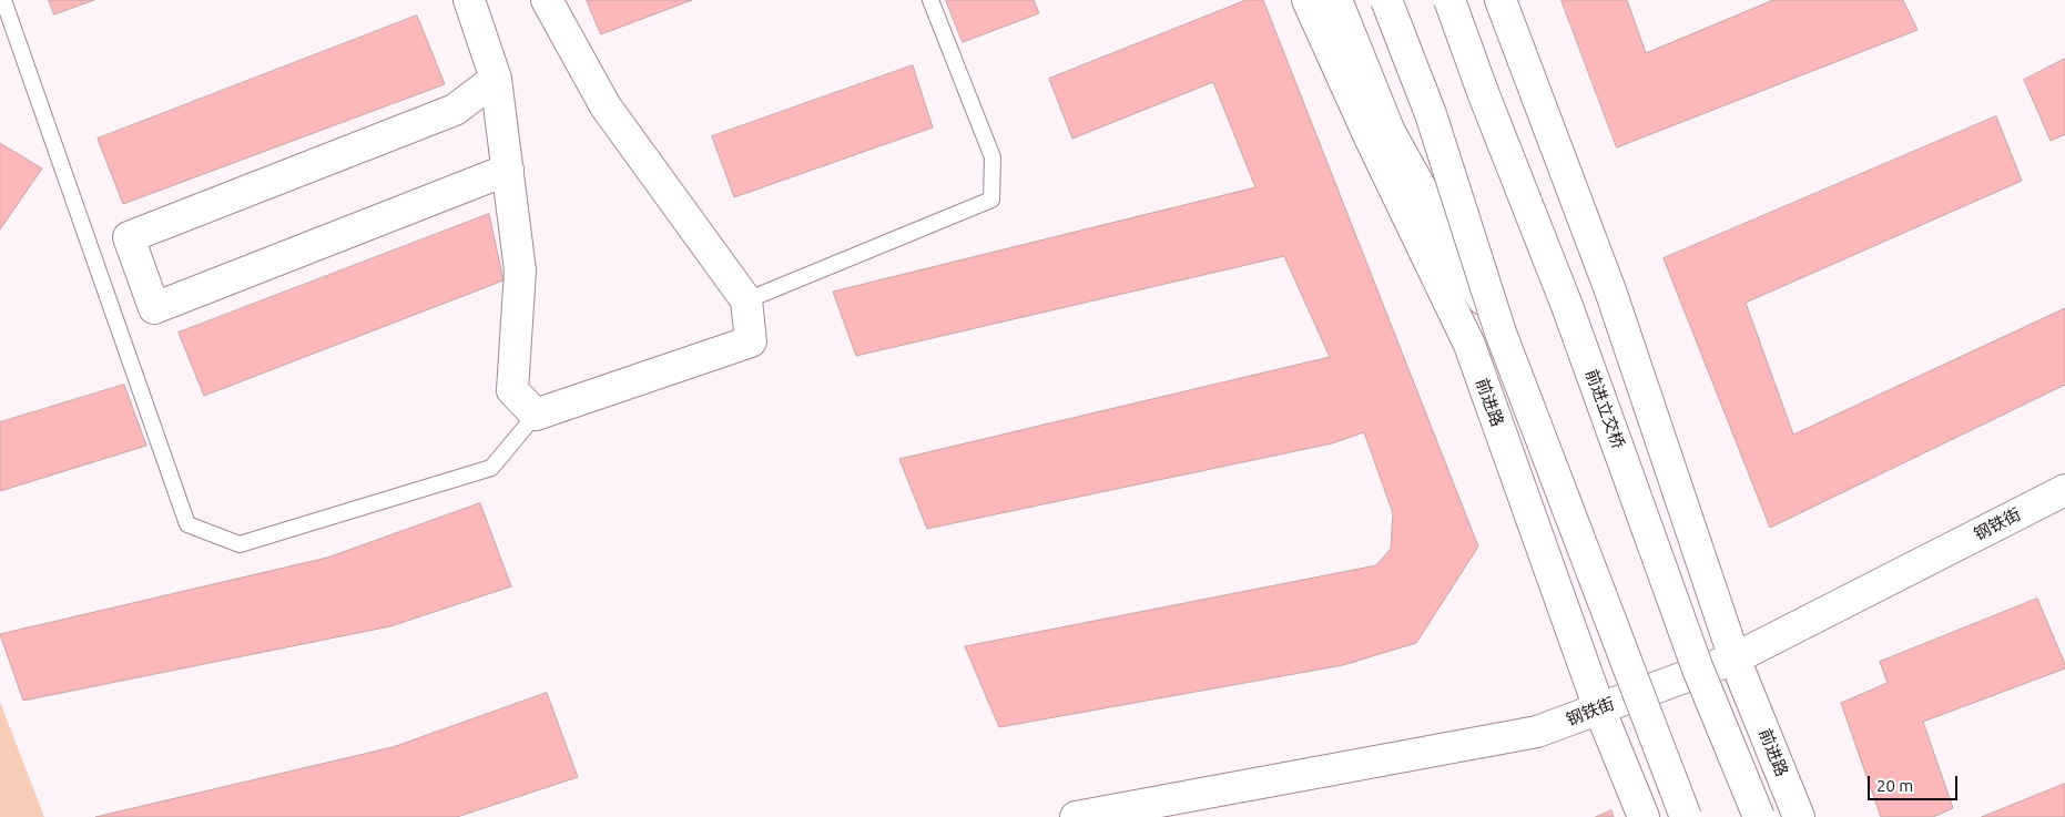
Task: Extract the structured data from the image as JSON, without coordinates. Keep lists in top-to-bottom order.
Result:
{
  "streets": {
    "main road": ["前进路", "前进立交桥", "钢铁街"]
  },
  "crossings": [
    ["前进路", "钢铁街"]
  ],
  "scale_bar": "20 m"
}
